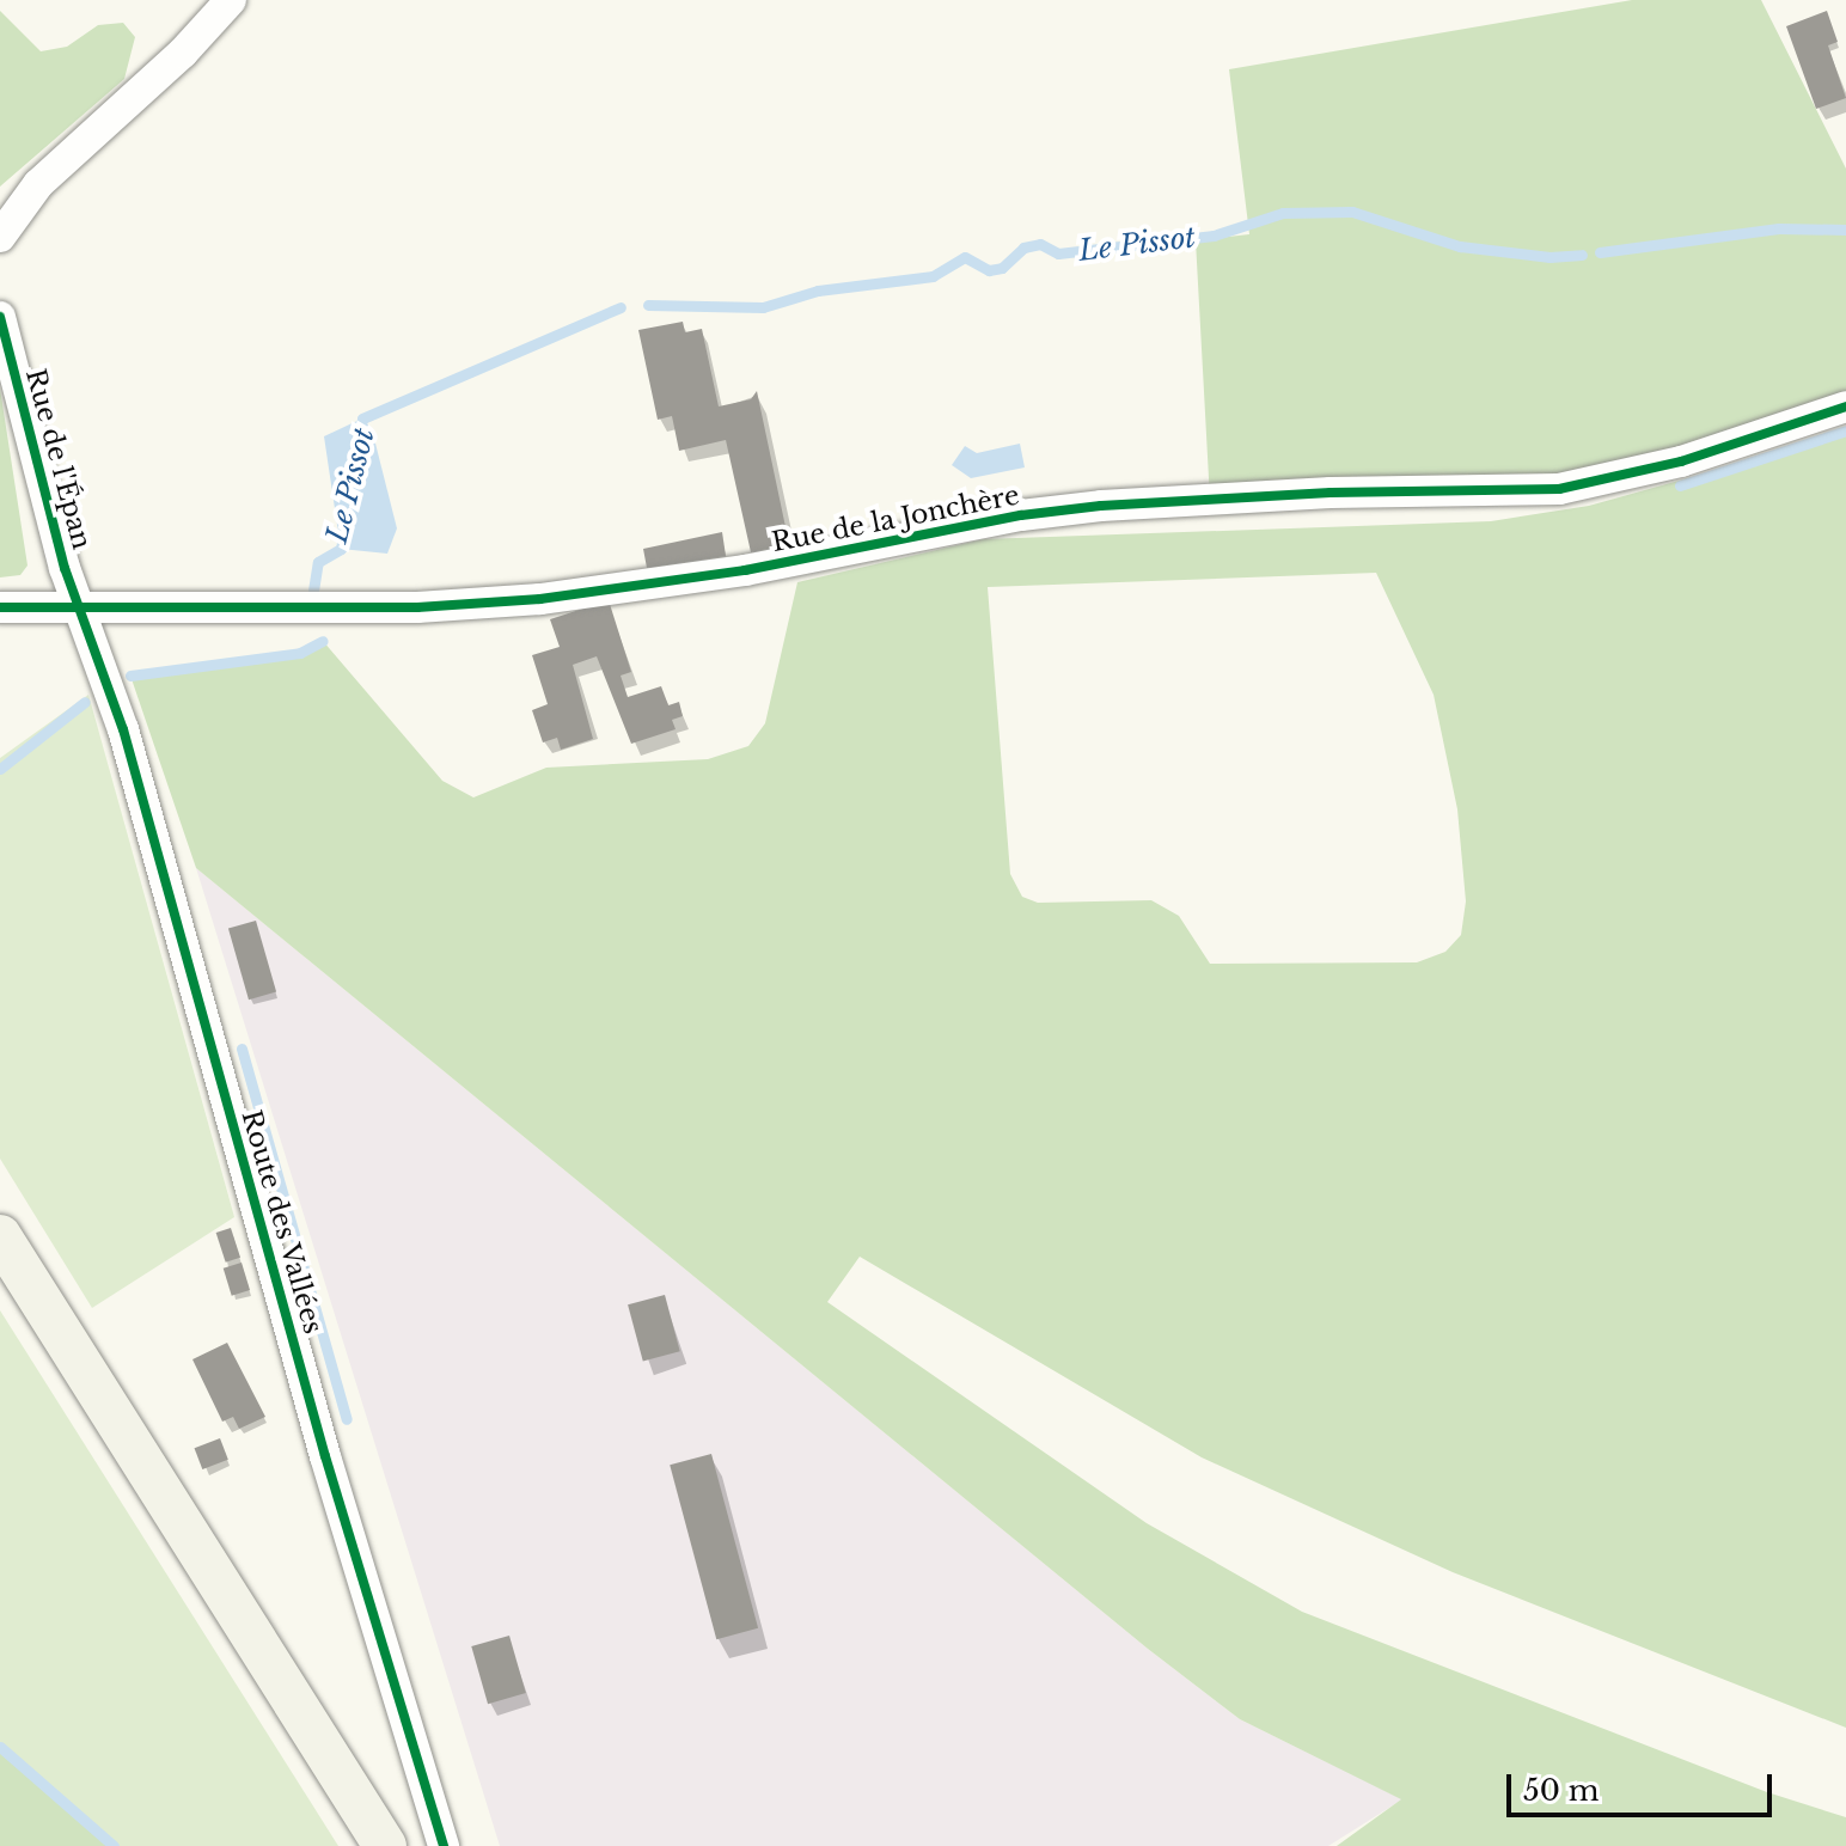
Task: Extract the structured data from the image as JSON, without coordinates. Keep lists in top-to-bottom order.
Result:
{
  "streets": {
    "street": ["Rue de l'Épan", "Rue de la Jonchère", "Route des Vallées"]
  },
  "crossings": [
    ["Rue de l'Épan", "Rue de la Jonchère"],
    ["Rue de l'Épan", "Route des Vallées"],
    ["Rue de la Jonchère", "Route des Vallées"]
  ],
  "water": ["Le Pissot"],
  "scale_bar": "50 m"
}
